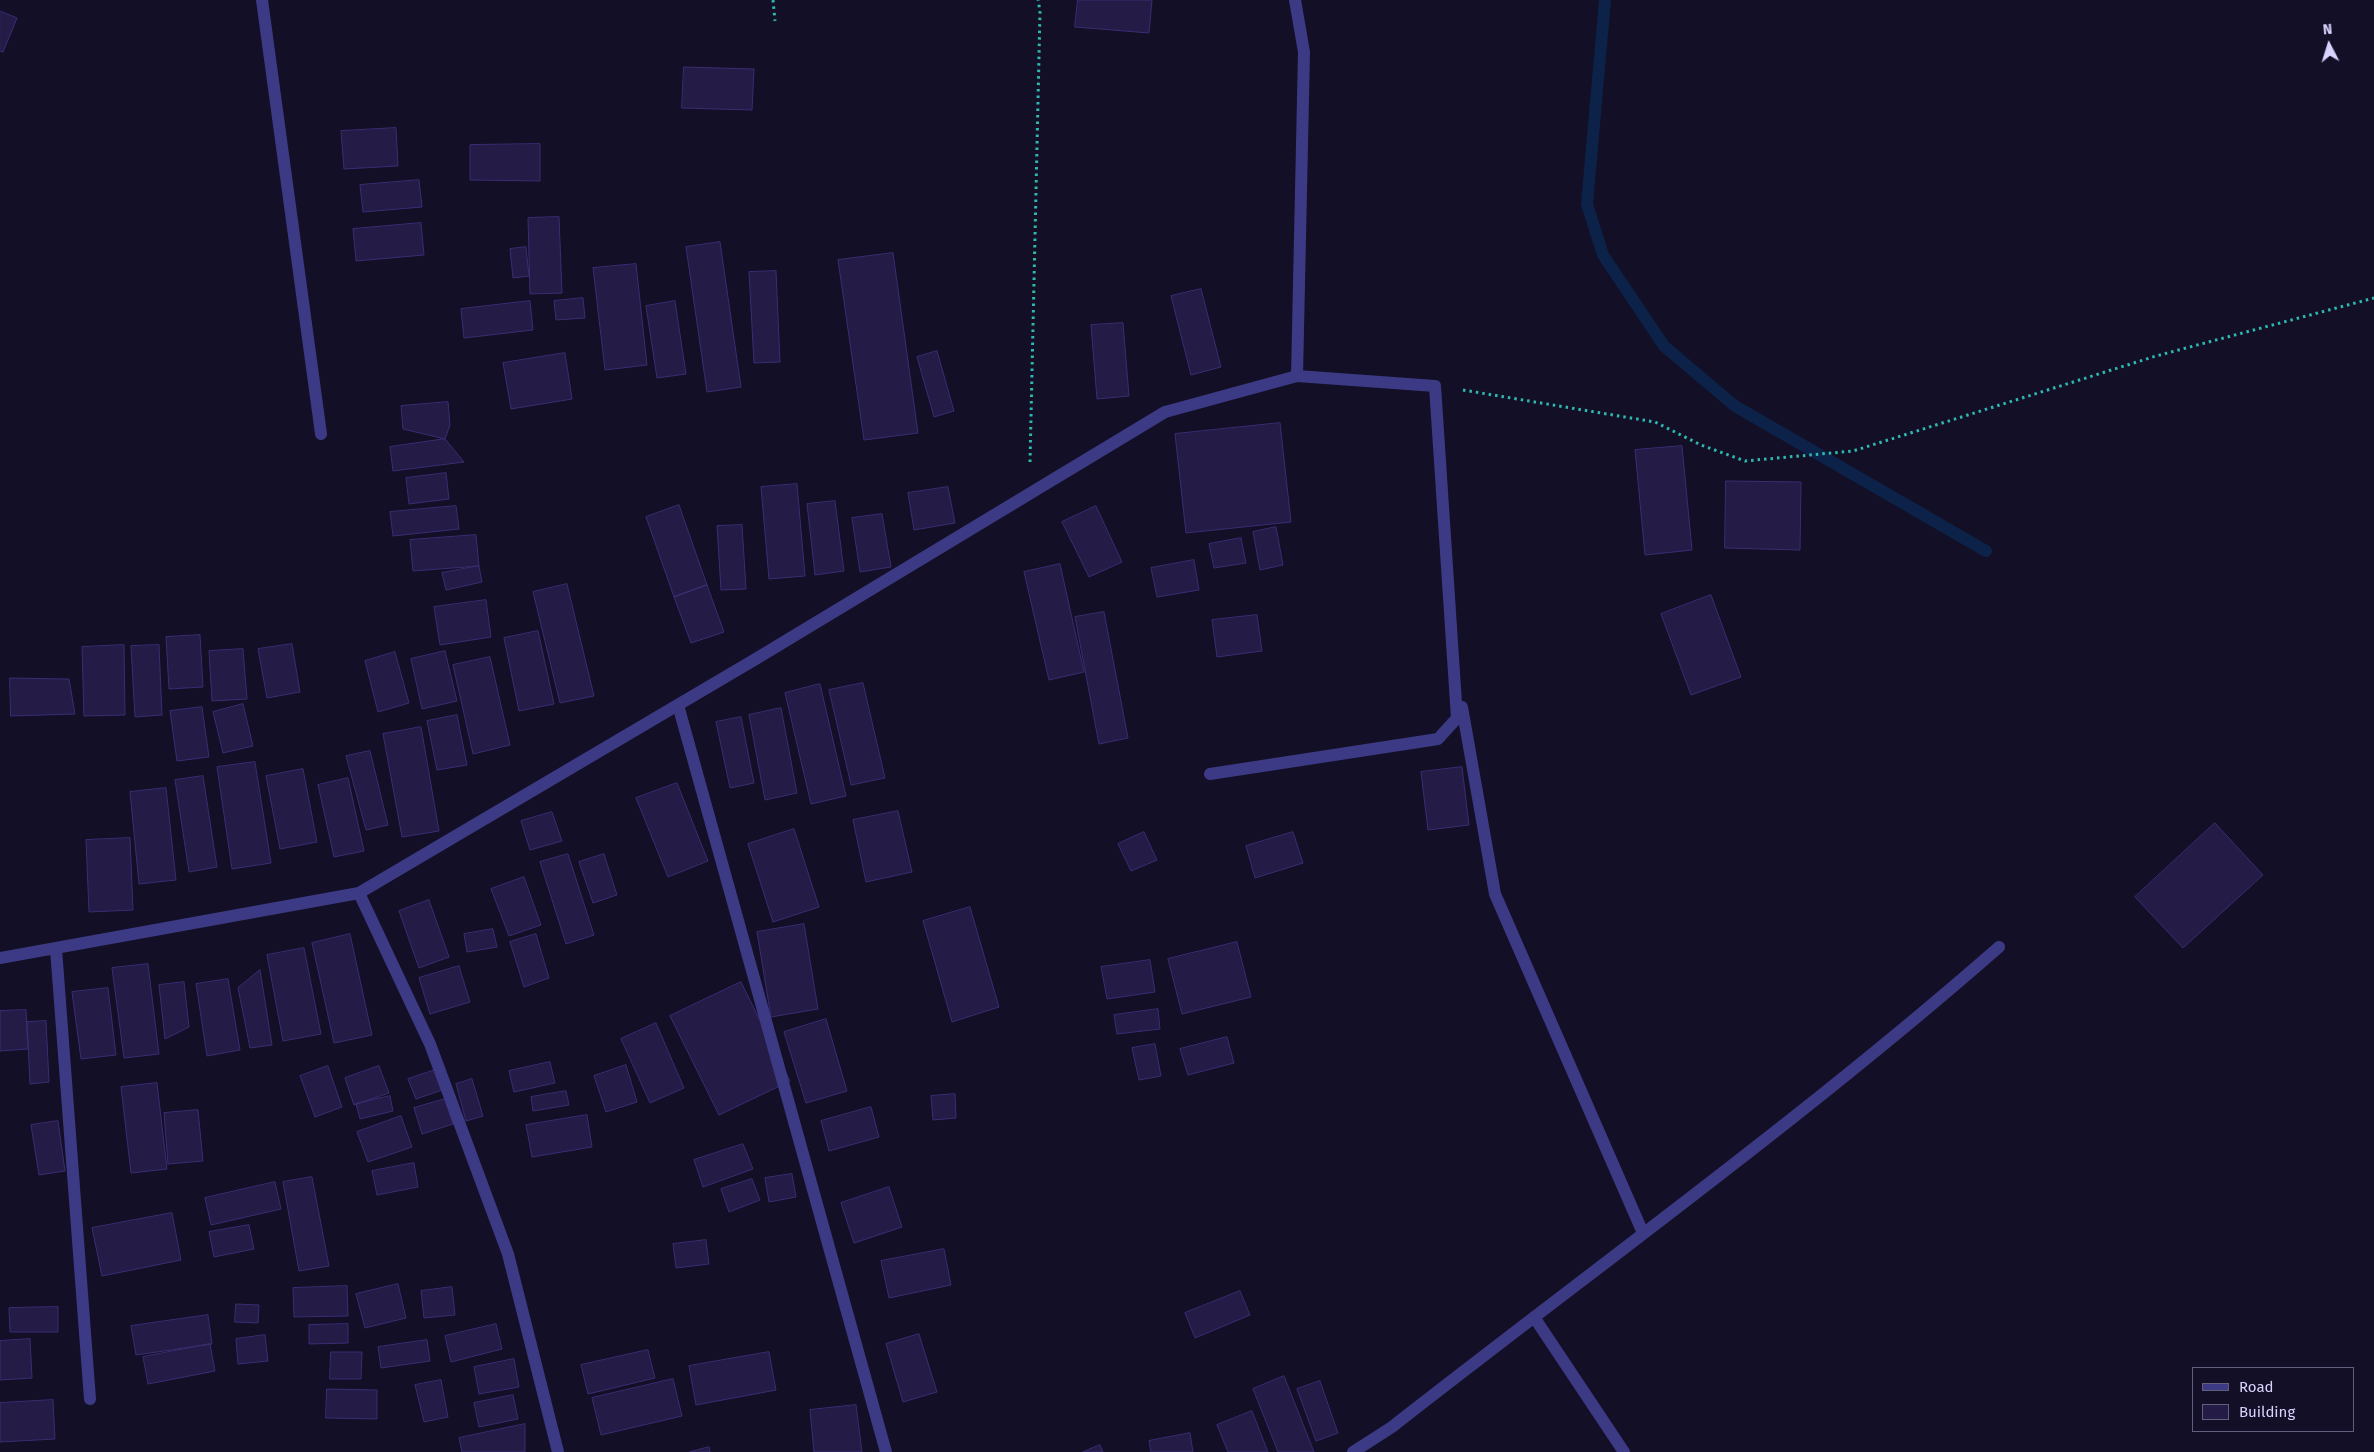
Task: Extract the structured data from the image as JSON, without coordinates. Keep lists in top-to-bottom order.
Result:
{
  "legend": ["Road", "Building"],
  "north": "top"
}
